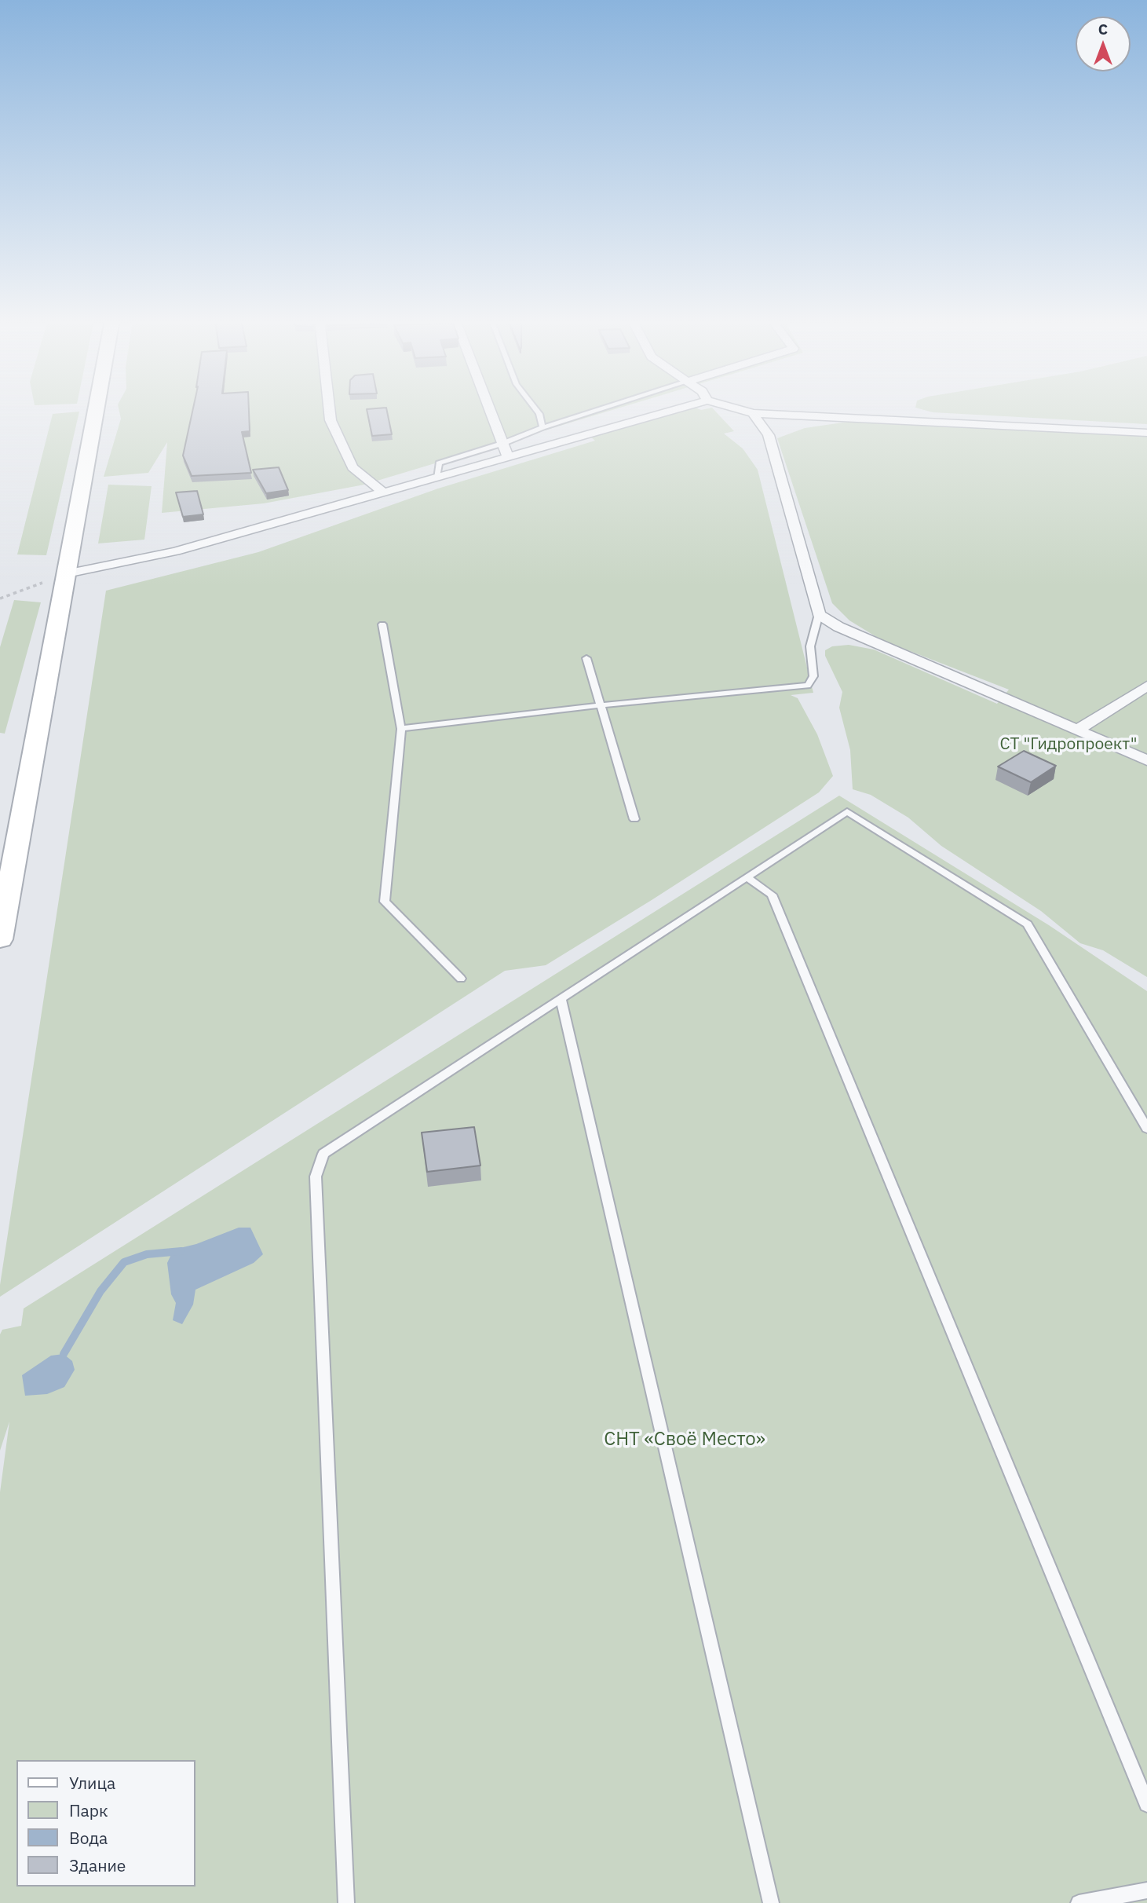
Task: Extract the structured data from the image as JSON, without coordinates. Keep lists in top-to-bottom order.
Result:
{
  "parks": ["СТ \"Гидропроект\"", "СНТ «Своё Место»"],
  "legend": [
    "Улица",
    "Парк",
    "Вода",
    "Здание"
  ],
  "north": "top"
}
